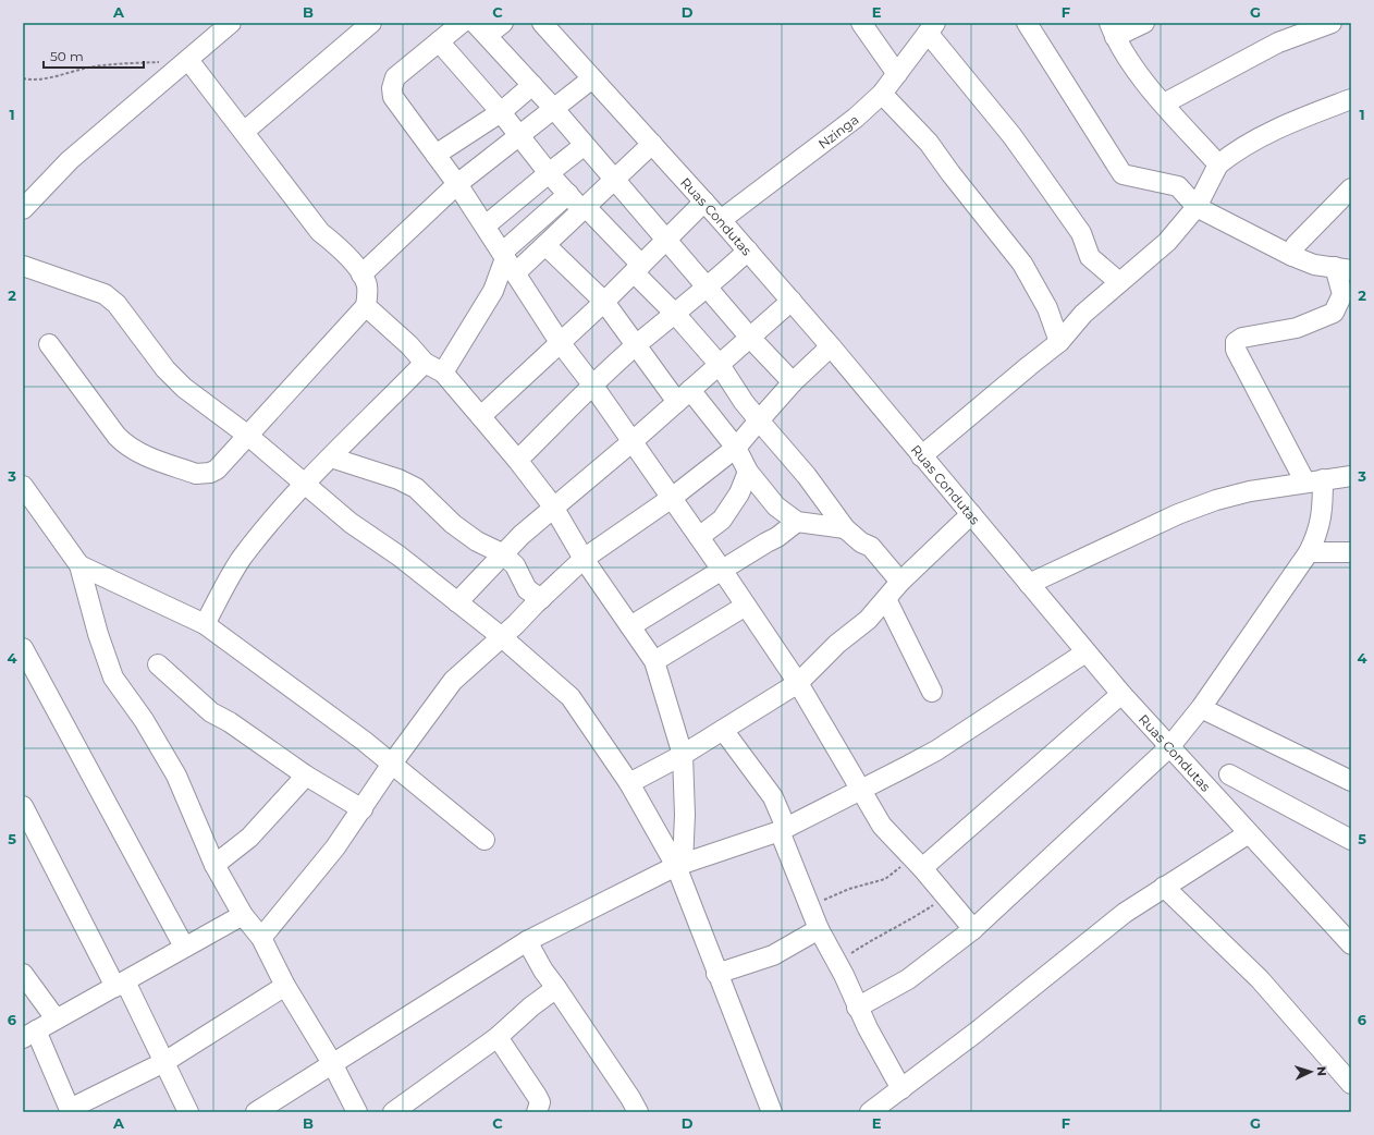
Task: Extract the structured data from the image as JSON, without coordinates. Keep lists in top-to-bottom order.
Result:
{
  "streets": {
    "street": ["Nzinga", "Ruas Condutas"]
  },
  "crossings": [
    ["Nzinga", "Ruas Condutas"]
  ],
  "scale_bar": "50 m",
  "north": "right",
  "grid": {
    "columns": [
      "A",
      "B",
      "C",
      "D",
      "E",
      "F",
      "G"
    ],
    "rows": [
      "1",
      "2",
      "3",
      "4",
      "5",
      "6"
    ]
  }
}
